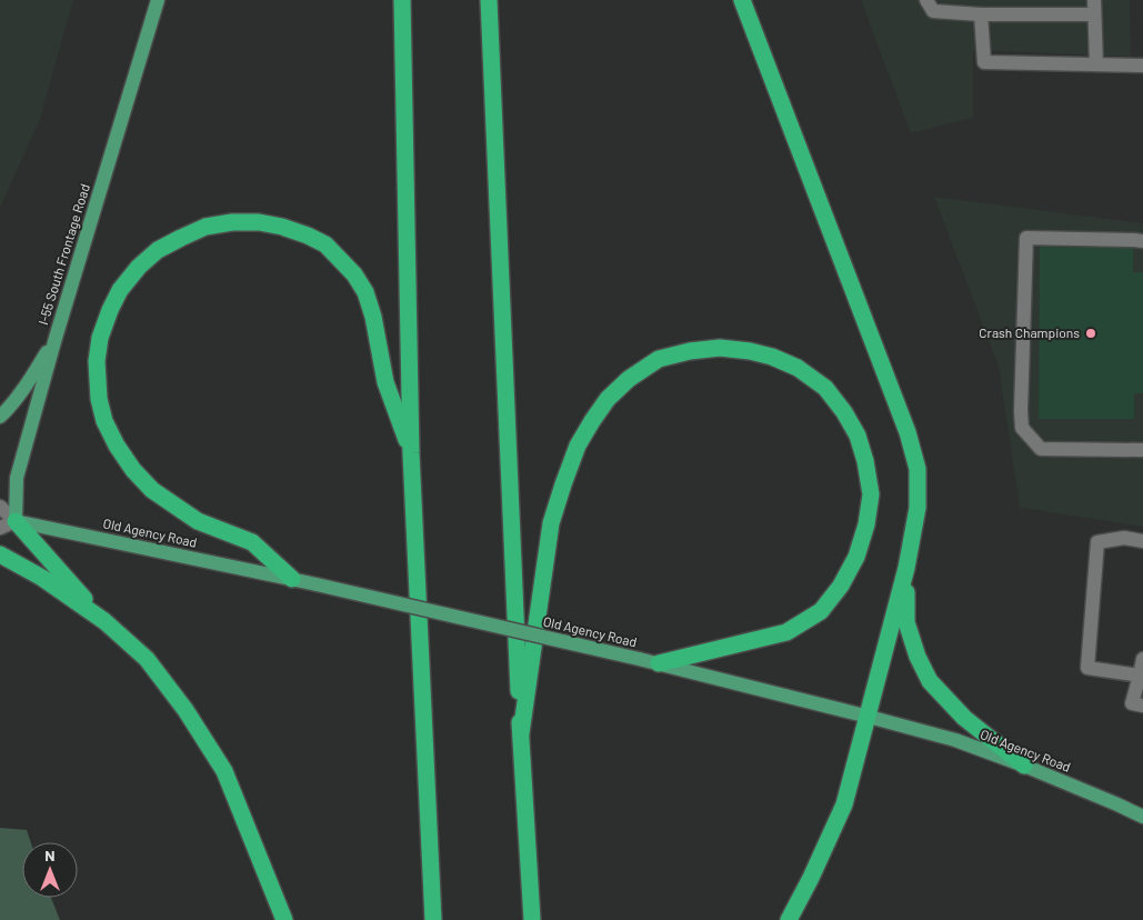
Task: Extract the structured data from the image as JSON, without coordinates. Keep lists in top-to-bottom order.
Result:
{
  "streets": {
    "main road": ["I-55 South Frontage Road", "Old Agency Road"]
  },
  "crossings": [
    ["I-55 South Frontage Road", "Old Agency Road"]
  ],
  "places": ["Crash Champions"],
  "north": "top"
}
